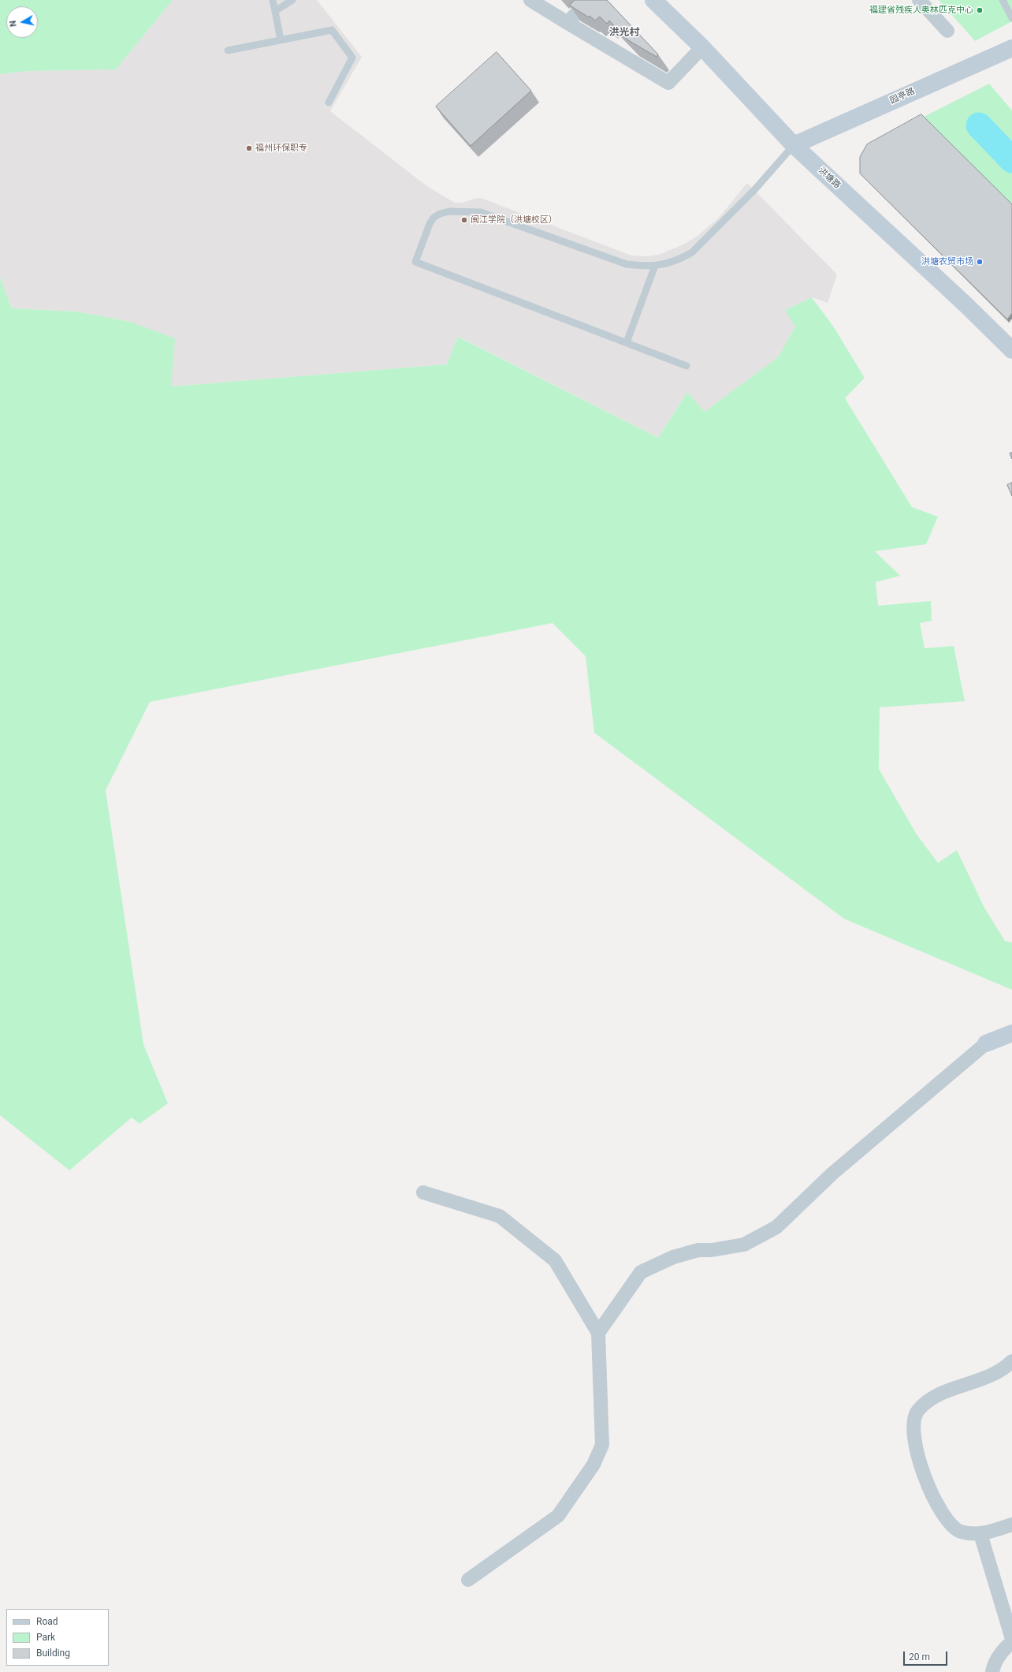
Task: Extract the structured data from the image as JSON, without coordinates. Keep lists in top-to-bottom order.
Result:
{
  "streets": {
    "street": ["园亭路", "洪塘路"]
  },
  "crossings": [
    ["园亭路", "洪塘路"]
  ],
  "districts": ["洪光村"],
  "places": [
    "福建省残疾人奥林匹克中心",
    "福州环保职专",
    "闽江学院（洪塘校区）",
    "洪塘农贸市场"
  ],
  "legend": ["Road", "Park", "Building"],
  "scale_bar": "20 m",
  "north": "left"
}
